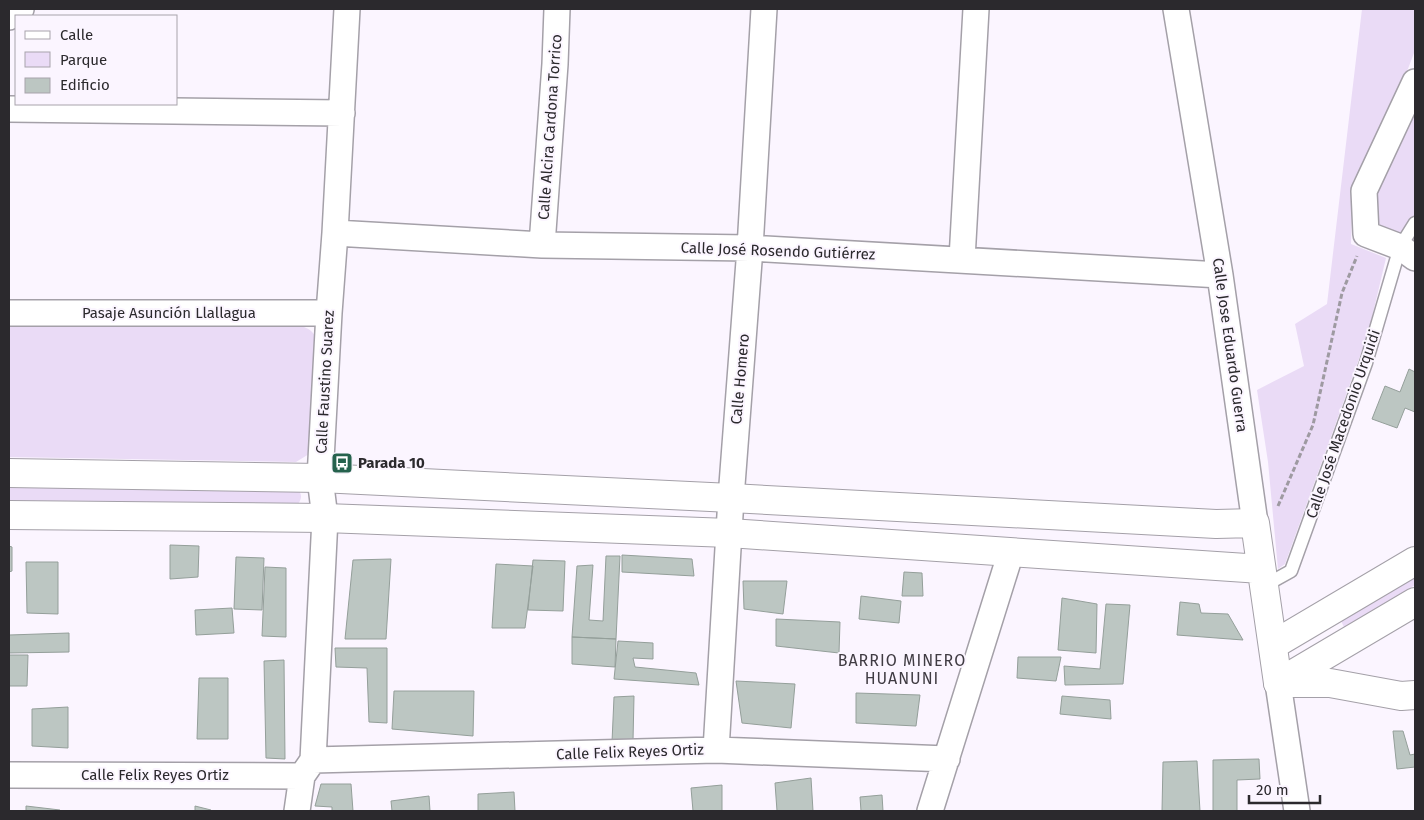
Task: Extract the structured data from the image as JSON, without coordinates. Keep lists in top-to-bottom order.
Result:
{
  "streets": {
    "main road": ["Calle Jose Eduardo Guerra"],
    "street": [
      "Calle Alcira Cardona Torrico",
      "Calle José Rosendo Gutiérrez",
      "Pasaje Asunción Llallagua",
      "Calle Homero",
      "Calle Faustino Suarez",
      "Calle Felix Reyes Ortiz"
    ],
    "lane": ["Calle José Macedonio Urquidi"]
  },
  "crossings": [
    ["Calle Alcira Cardona Torrico", "Calle José Rosendo Gutiérrez"],
    ["Calle José Rosendo Gutiérrez", "Calle Jose Eduardo Guerra"],
    ["Calle José Rosendo Gutiérrez", "Calle Homero"],
    ["Calle José Rosendo Gutiérrez", "Calle Faustino Suarez"],
    ["Pasaje Asunción Llallagua", "Calle Faustino Suarez"],
    ["Calle Jose Eduardo Guerra", "Calle José Macedonio Urquidi"],
    ["Calle Homero", "Calle Felix Reyes Ortiz"],
    ["Calle Faustino Suarez", "Calle Felix Reyes Ortiz"]
  ],
  "districts": ["BARRIO MINERO HUANUNI"],
  "places": {
    "bus stop": ["Parada 10"]
  },
  "legend": ["Calle", "Parque", "Edificio"],
  "scale_bar": "20 m"
}
